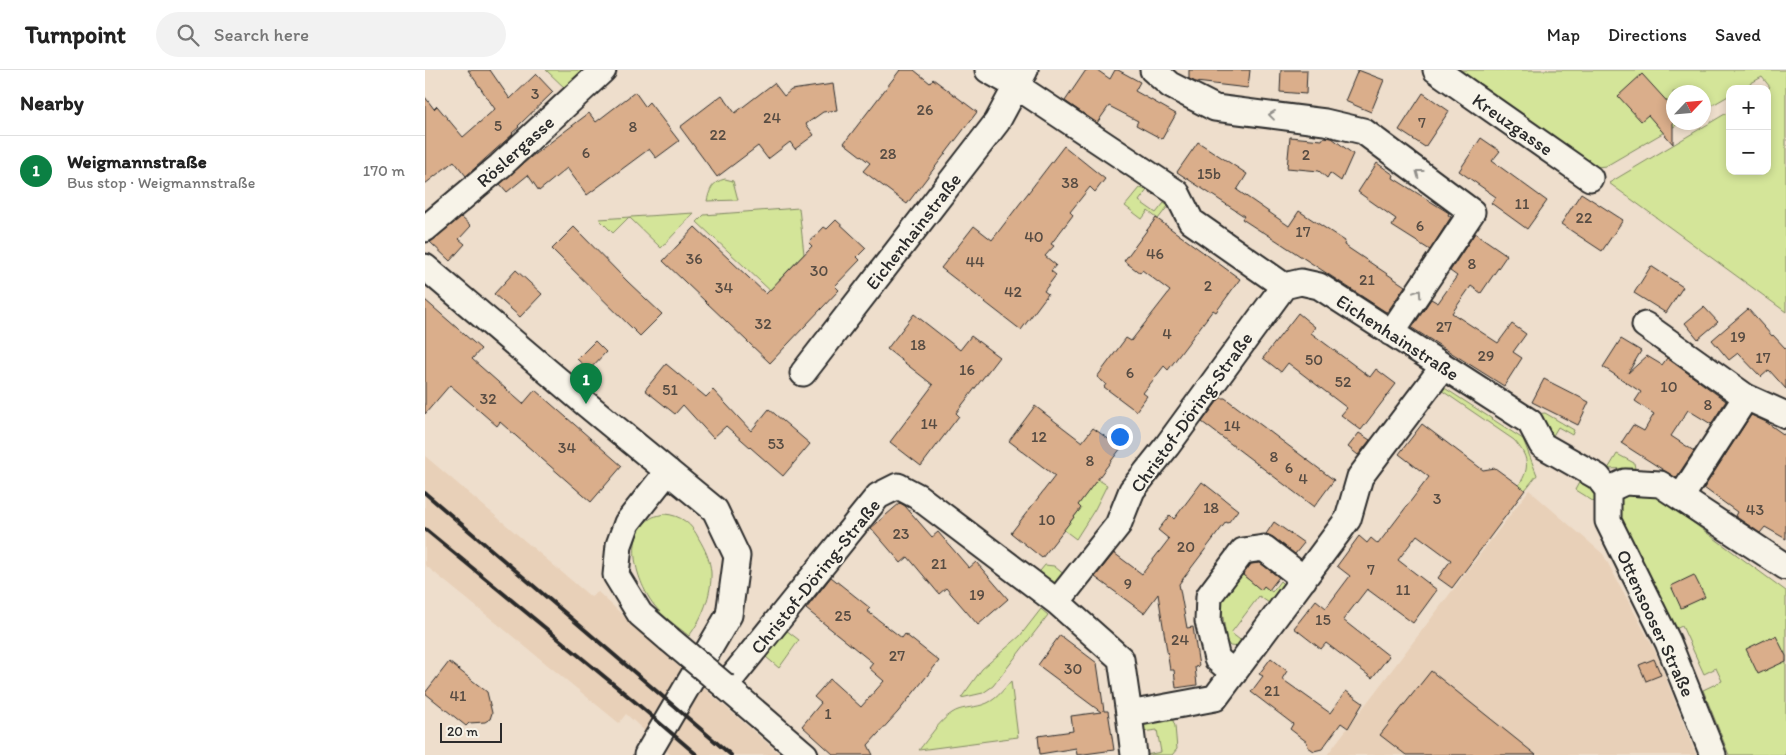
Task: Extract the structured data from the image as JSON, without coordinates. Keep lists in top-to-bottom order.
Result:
{
  "streets": {
    "street": [
      "Kreuzgasse",
      "Röslergasse",
      "Eichenhainstraße",
      "Christof-Döring-Straße",
      "Ottensooser Straße"
    ]
  },
  "crossings": [
    ["Eichenhainstraße", "Christof-Döring-Straße"],
    ["Eichenhainstraße", "Ottensooser Straße"]
  ],
  "house_numbers": [
    "3",
    "26",
    "24",
    "7",
    "5",
    "8",
    "22",
    "6",
    "28",
    "2",
    "15b",
    "38",
    "11",
    "22",
    "6",
    "17",
    "40",
    "46",
    "36",
    "44",
    "8",
    "30",
    "21",
    "2",
    "34",
    "42",
    "32",
    "27",
    "4",
    "19",
    "18",
    "29",
    "17",
    "50",
    "16",
    "6",
    "52",
    "10",
    "51",
    "32",
    "8",
    "14",
    "14",
    "12",
    "53",
    "34",
    "8",
    "8",
    "6",
    "4",
    "3",
    "18",
    "43",
    "10",
    "23",
    "20",
    "21",
    "7",
    "9",
    "11",
    "19",
    "25",
    "15",
    "24",
    "27",
    "30",
    "21",
    "41",
    "1"
  ],
  "scale_bar": "20 m",
  "north": "top right",
  "page": {
    "header": "Turnpoint",
    "search": "Search here",
    "nav": ["Map", "Directions", "Saved"],
    "heading": "Nearby",
    "map_buttons": ["+", "−"],
    "list": [
      {
        "mark": "1",
        "name": "Weigmannstraße",
        "note": "Bus stop · Weigmannstraße",
        "value": "170 m"
      }
    ],
    "pins": "1",
    "scale": "20 m"
  }
}
